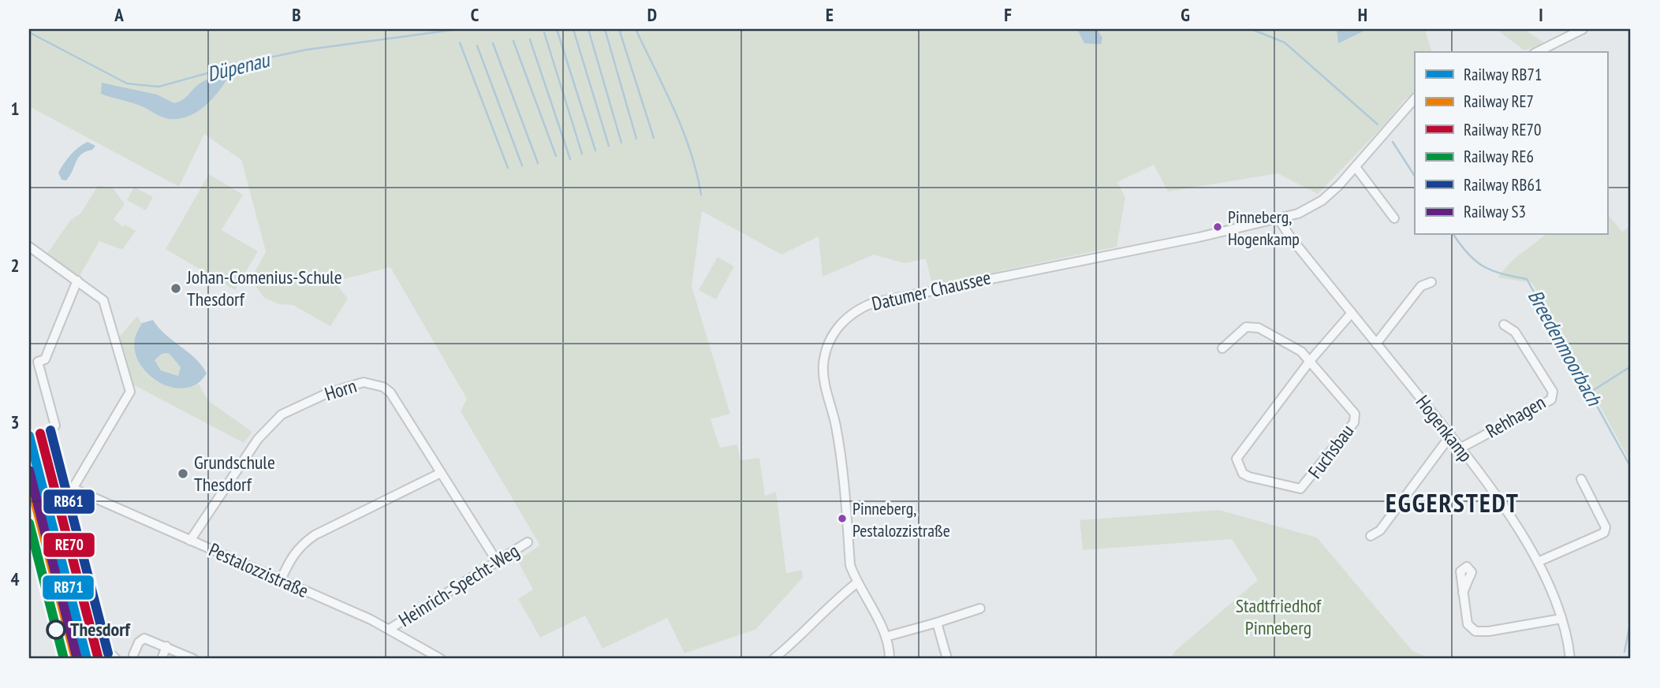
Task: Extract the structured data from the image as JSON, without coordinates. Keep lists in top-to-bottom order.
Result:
{
  "streets": {
    "street": [
      "Datumer Chaussee",
      "Horn",
      "Rehhagen",
      "Hogenkamp",
      "Fuchsbau",
      "Pestalozzistraße",
      "Heinrich-Specht-Weg"
    ]
  },
  "crossings": [
    ["Datumer Chaussee", "Hogenkamp"],
    ["Horn", "Pestalozzistraße"],
    ["Horn", "Heinrich-Specht-Weg"],
    ["Rehhagen", "Hogenkamp"],
    ["Hogenkamp", "Fuchsbau"],
    ["Pestalozzistraße", "Heinrich-Specht-Weg"]
  ],
  "districts": ["EGGERSTEDT"],
  "water": ["Düpenau", "Breedenmoorbach"],
  "parks": ["Stadtfriedhof Pinneberg"],
  "places": [
    "Pinneberg, Hogenkamp",
    "Johan-Comenius-Schule Thesdorf",
    "Grundschule Thesdorf",
    "Pinneberg, Pestalozzistraße",
    "Thesdorf"
  ],
  "lines": [
    "rail line RB61",
    "rail line RE70",
    "rail line RB71",
    "rail line S3",
    "rail line RE7",
    "rail line RE6"
  ],
  "legend": [
    "Railway RB71",
    "Railway RE7",
    "Railway RE70",
    "Railway RE6",
    "Railway RB61",
    "Railway S3"
  ],
  "grid": {
    "columns": [
      "A",
      "B",
      "C",
      "D",
      "E",
      "F",
      "G",
      "H",
      "I"
    ],
    "rows": [
      "1",
      "2",
      "3",
      "4"
    ]
  }
}
